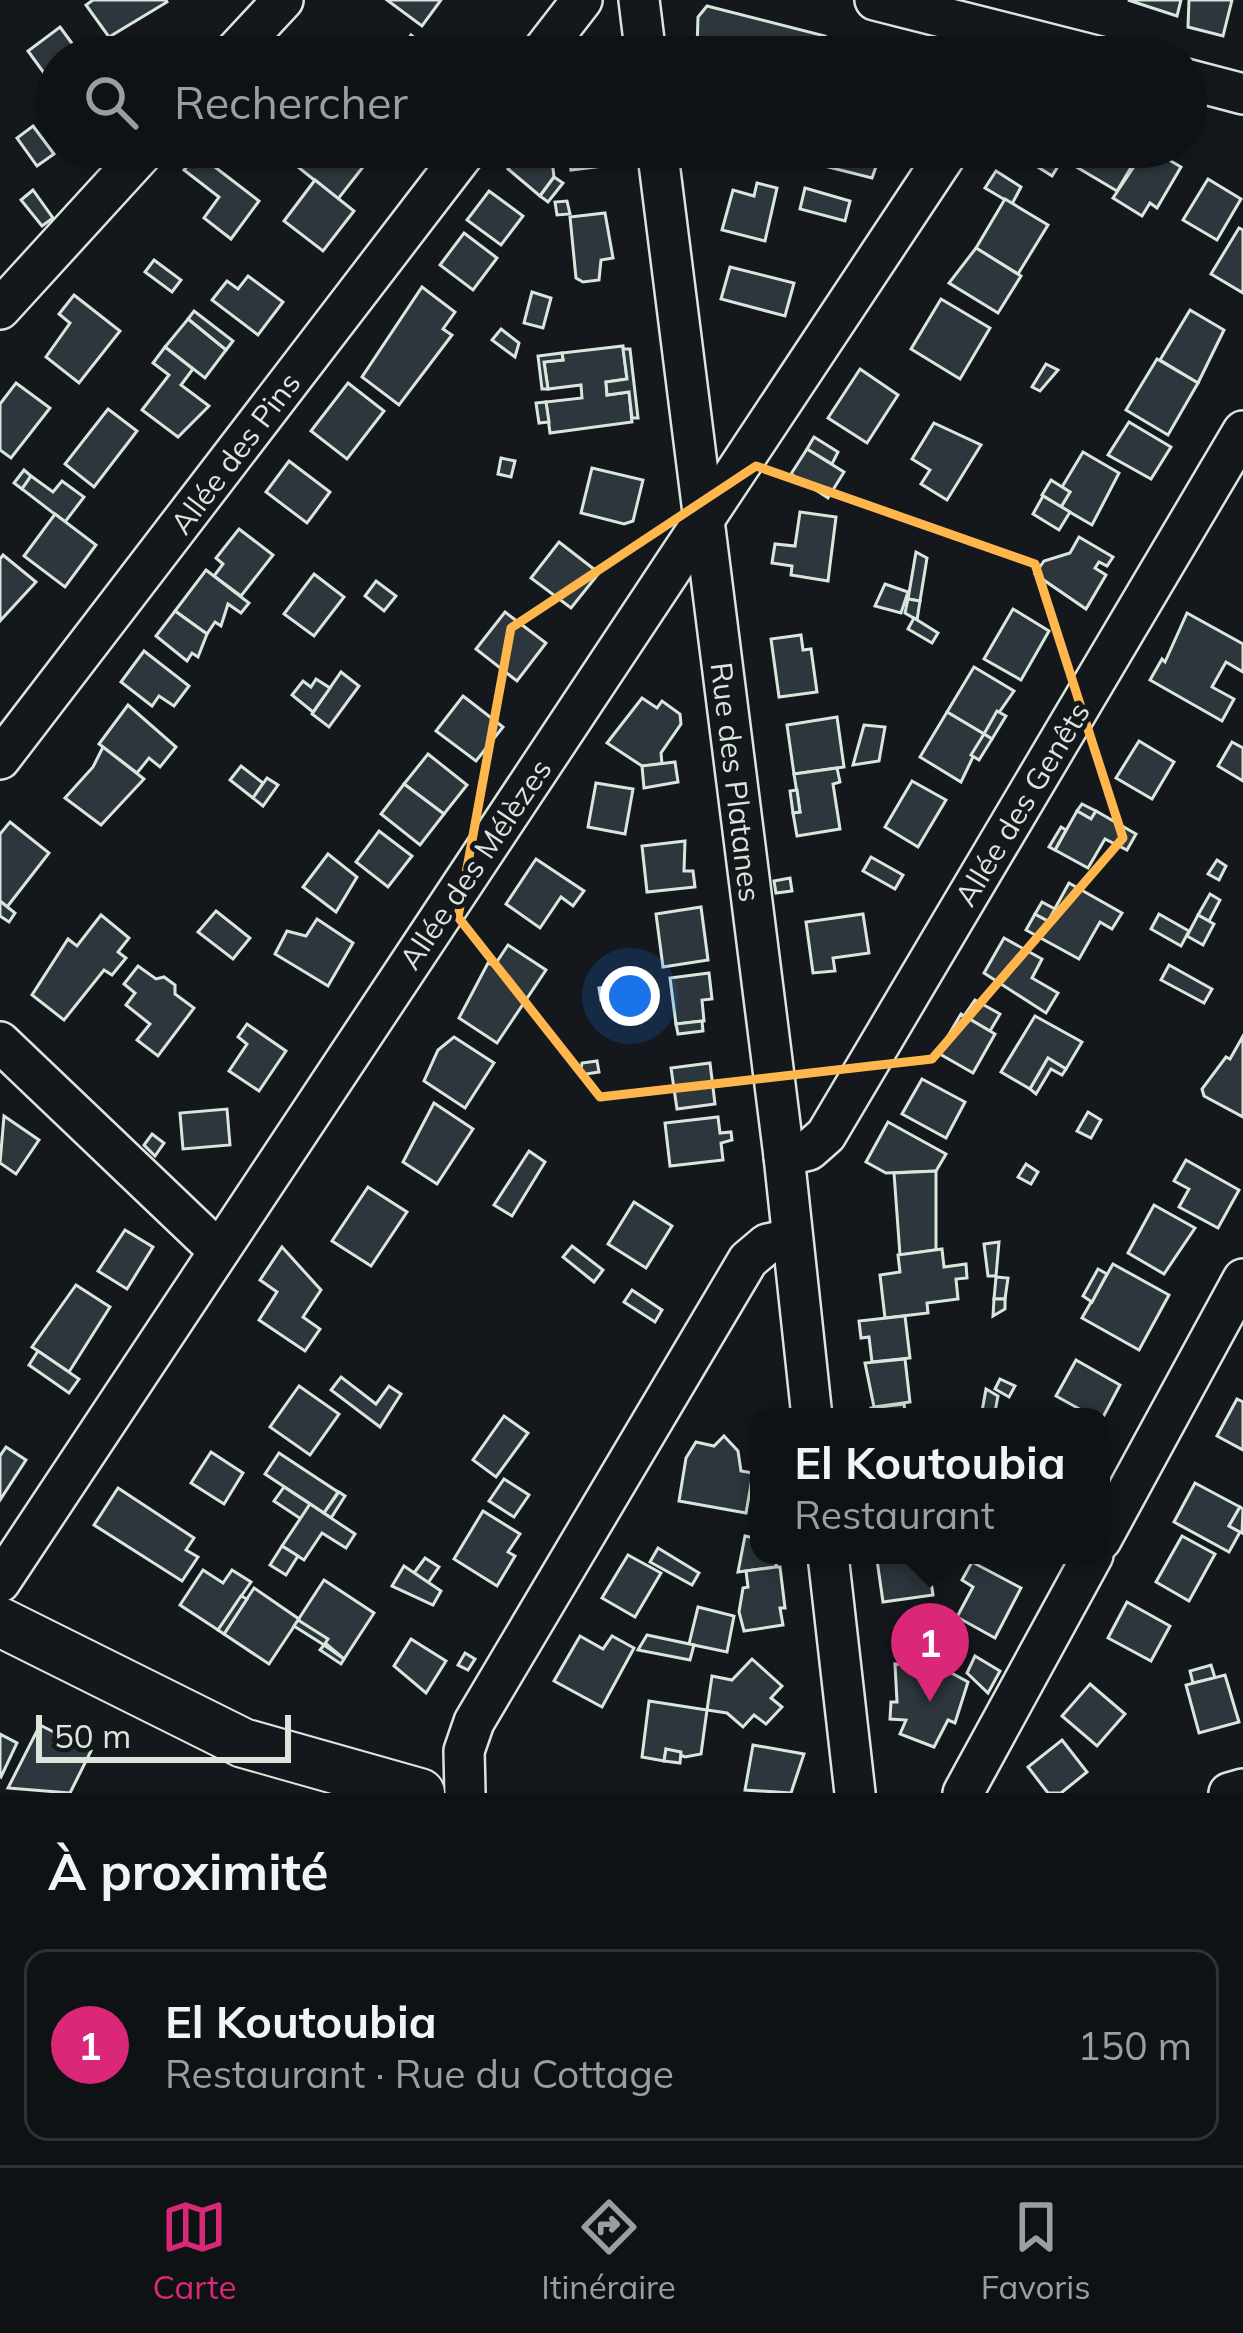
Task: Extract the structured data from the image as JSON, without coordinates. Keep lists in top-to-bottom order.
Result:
{
  "streets": {
    "street": [
      "Allée des Pins",
      "Rue des Platanes",
      "Allée des Genêts",
      "Allée des Mélèzes"
    ]
  },
  "crossings": [
    ["Rue des Platanes", "Allée des Genêts"],
    ["Rue des Platanes", "Allée des Mélèzes"]
  ],
  "scale_bar": "50 m",
  "page": {
    "search": "Rechercher",
    "popup": ["El Koutoubia", "Restaurant"],
    "pins": "1",
    "scale": "50 m",
    "heading": "À proximité",
    "list": [
      {
        "mark": "1",
        "name": "El Koutoubia",
        "note": "Restaurant · Rue du Cottage",
        "value": "150 m"
      }
    ],
    "nav": ["Carte", "Itinéraire", "Favoris"]
  }
}
